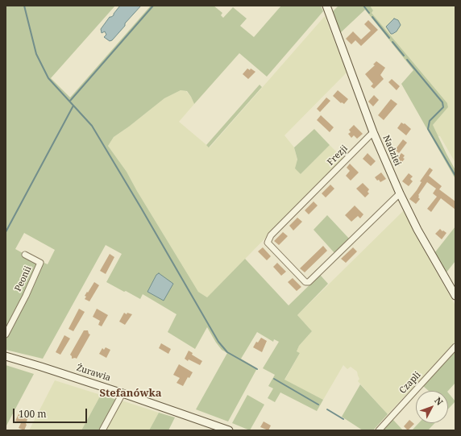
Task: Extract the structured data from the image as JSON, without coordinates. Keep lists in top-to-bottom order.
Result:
{
  "streets": {
    "street": [
      "Nadziei",
      "Frezji",
      "Peonii",
      "Żurawia",
      "Czapli"
    ]
  },
  "crossings": [
    ["Nadziei", "Frezji"]
  ],
  "districts": ["Stefanówka"],
  "scale_bar": "100 m",
  "north": "top right"
}
